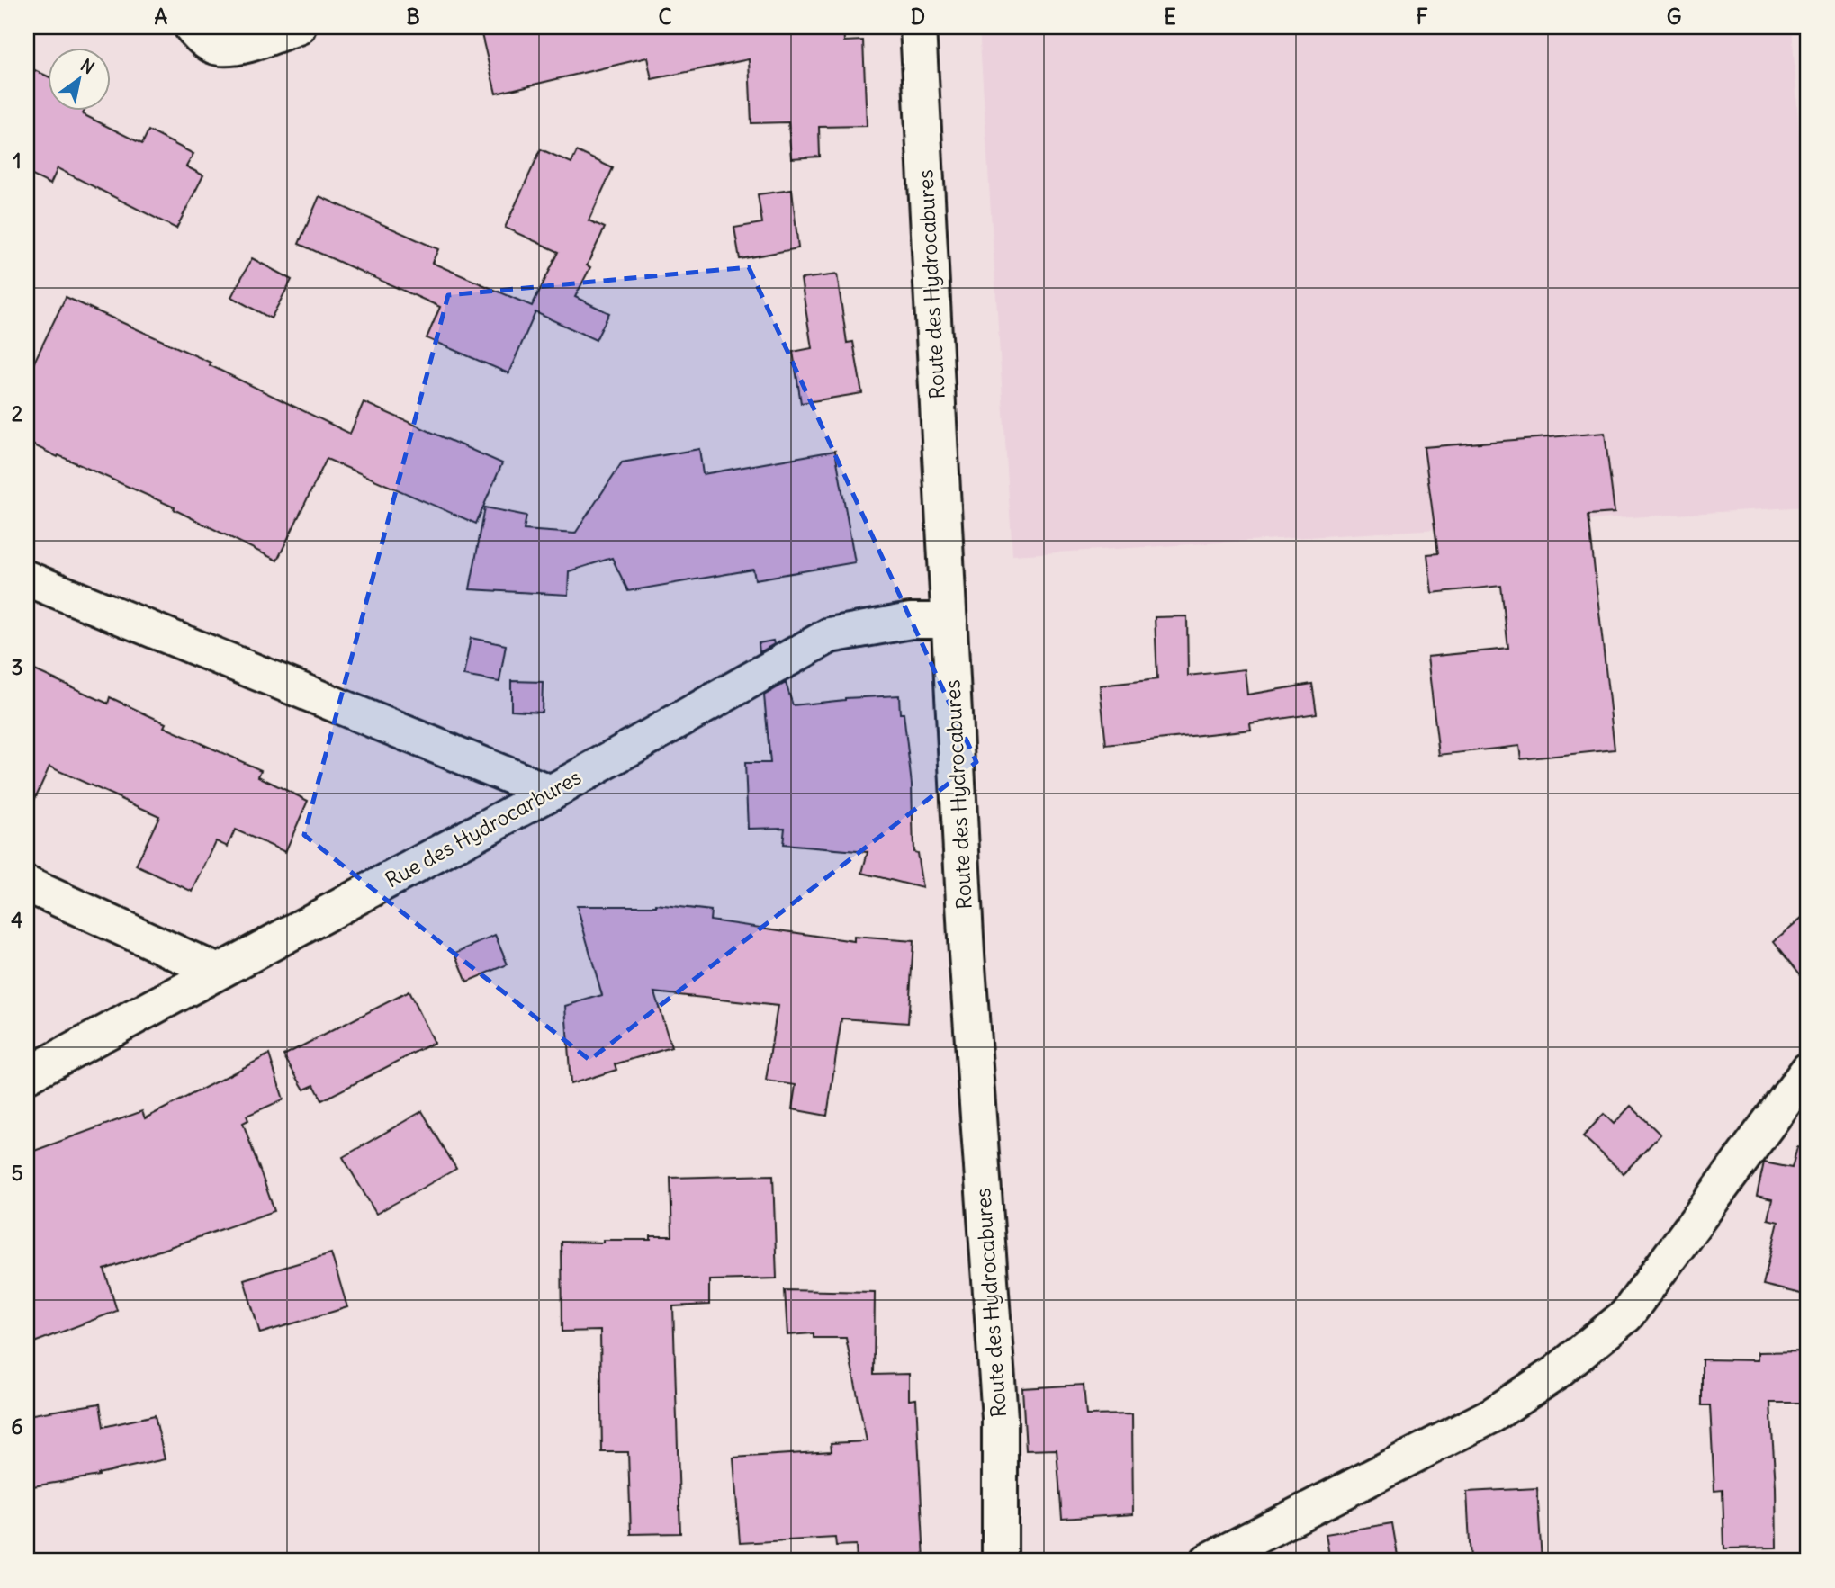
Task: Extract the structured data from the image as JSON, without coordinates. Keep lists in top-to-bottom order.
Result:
{
  "streets": {
    "street": ["Route des Hydrocabures", "Rue des Hydrocarbures"]
  },
  "crossings": [
    ["Route des Hydrocabures", "Rue des Hydrocarbures"]
  ],
  "north": "top right",
  "grid": {
    "columns": [
      "A",
      "B",
      "C",
      "D",
      "E",
      "F",
      "G"
    ],
    "rows": [
      "1",
      "2",
      "3",
      "4",
      "5",
      "6"
    ]
  }
}
